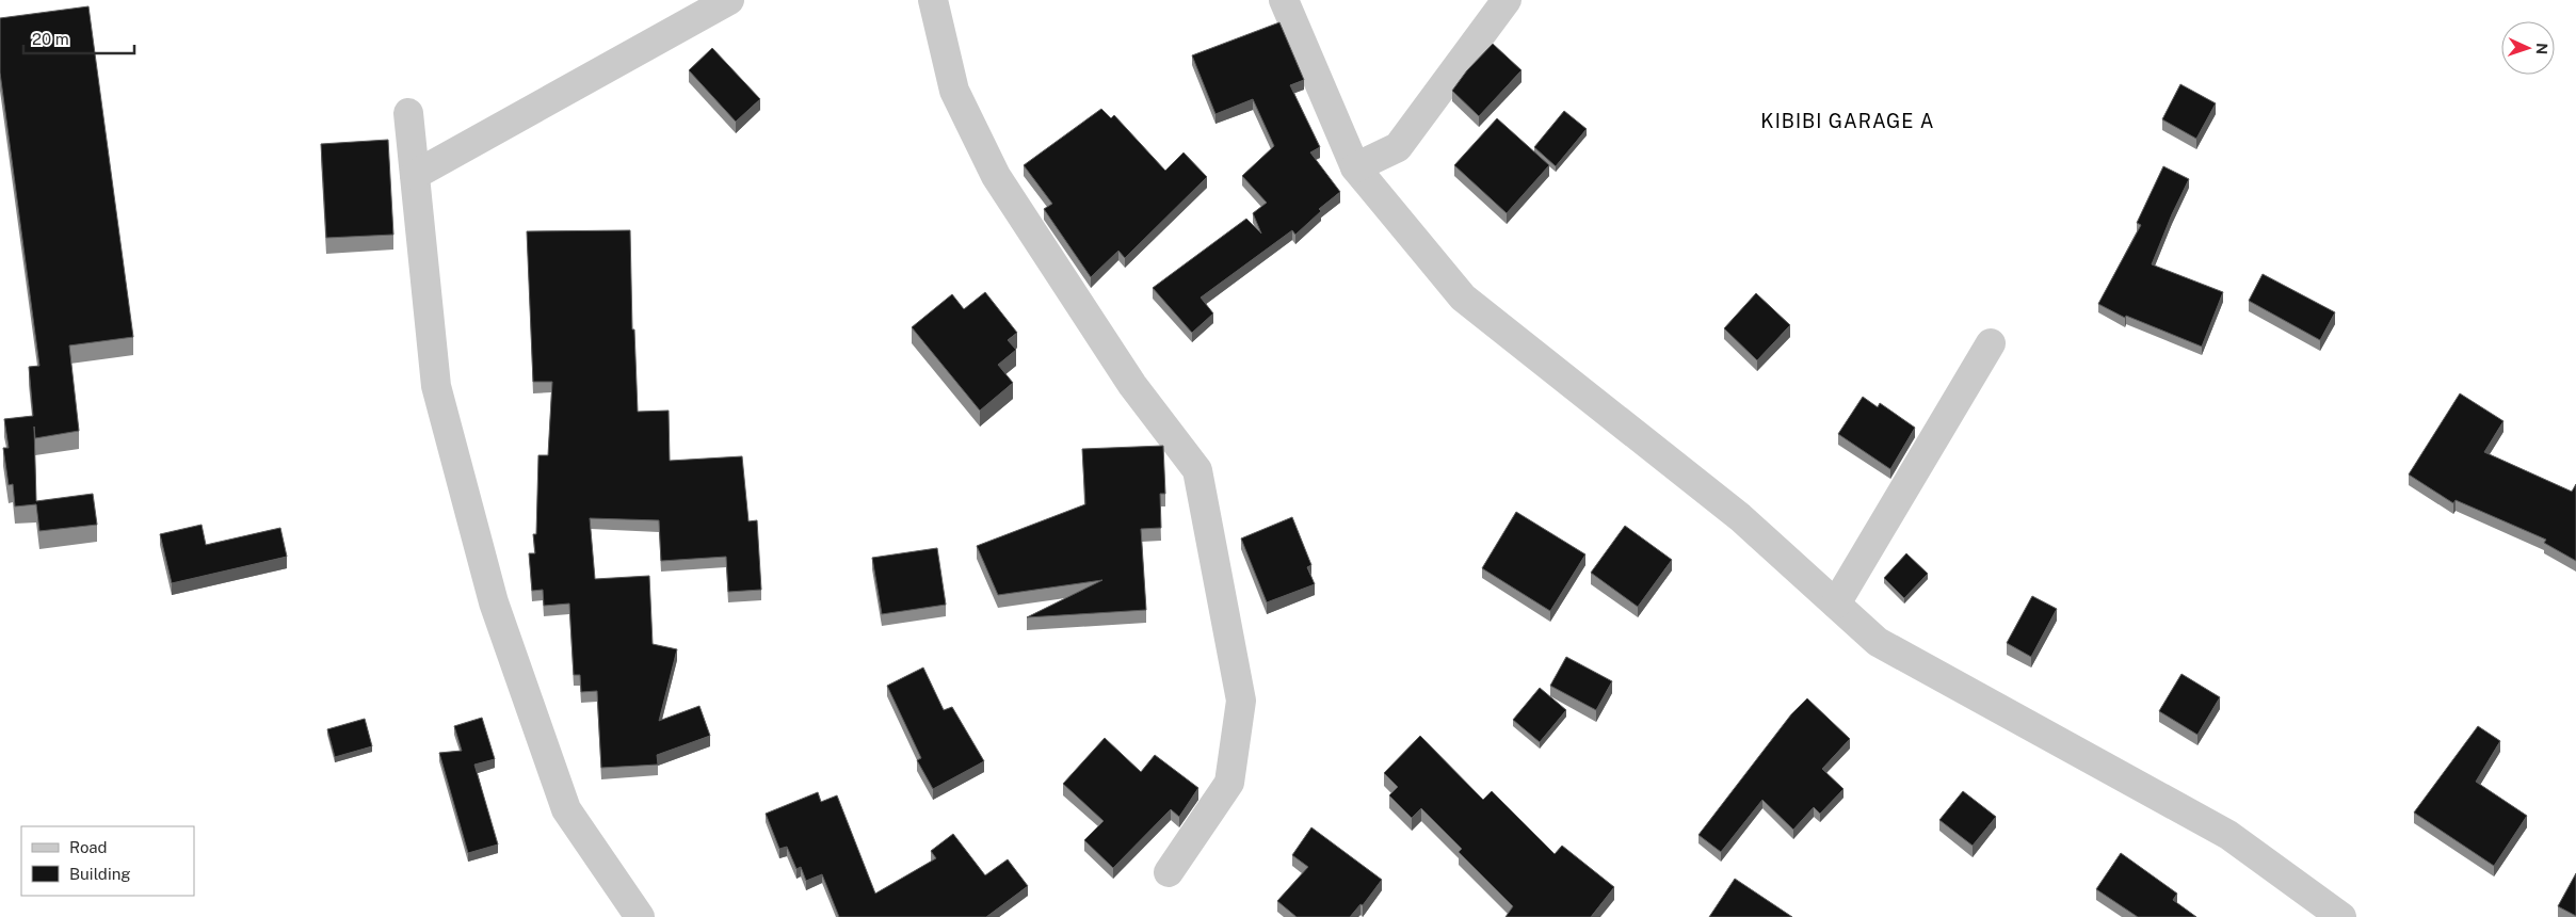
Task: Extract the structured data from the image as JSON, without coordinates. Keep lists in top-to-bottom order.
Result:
{
  "districts": ["KIBIBI GARAGE A"],
  "legend": ["Road", "Building"],
  "scale_bar": "20 m",
  "north": "right"
}
